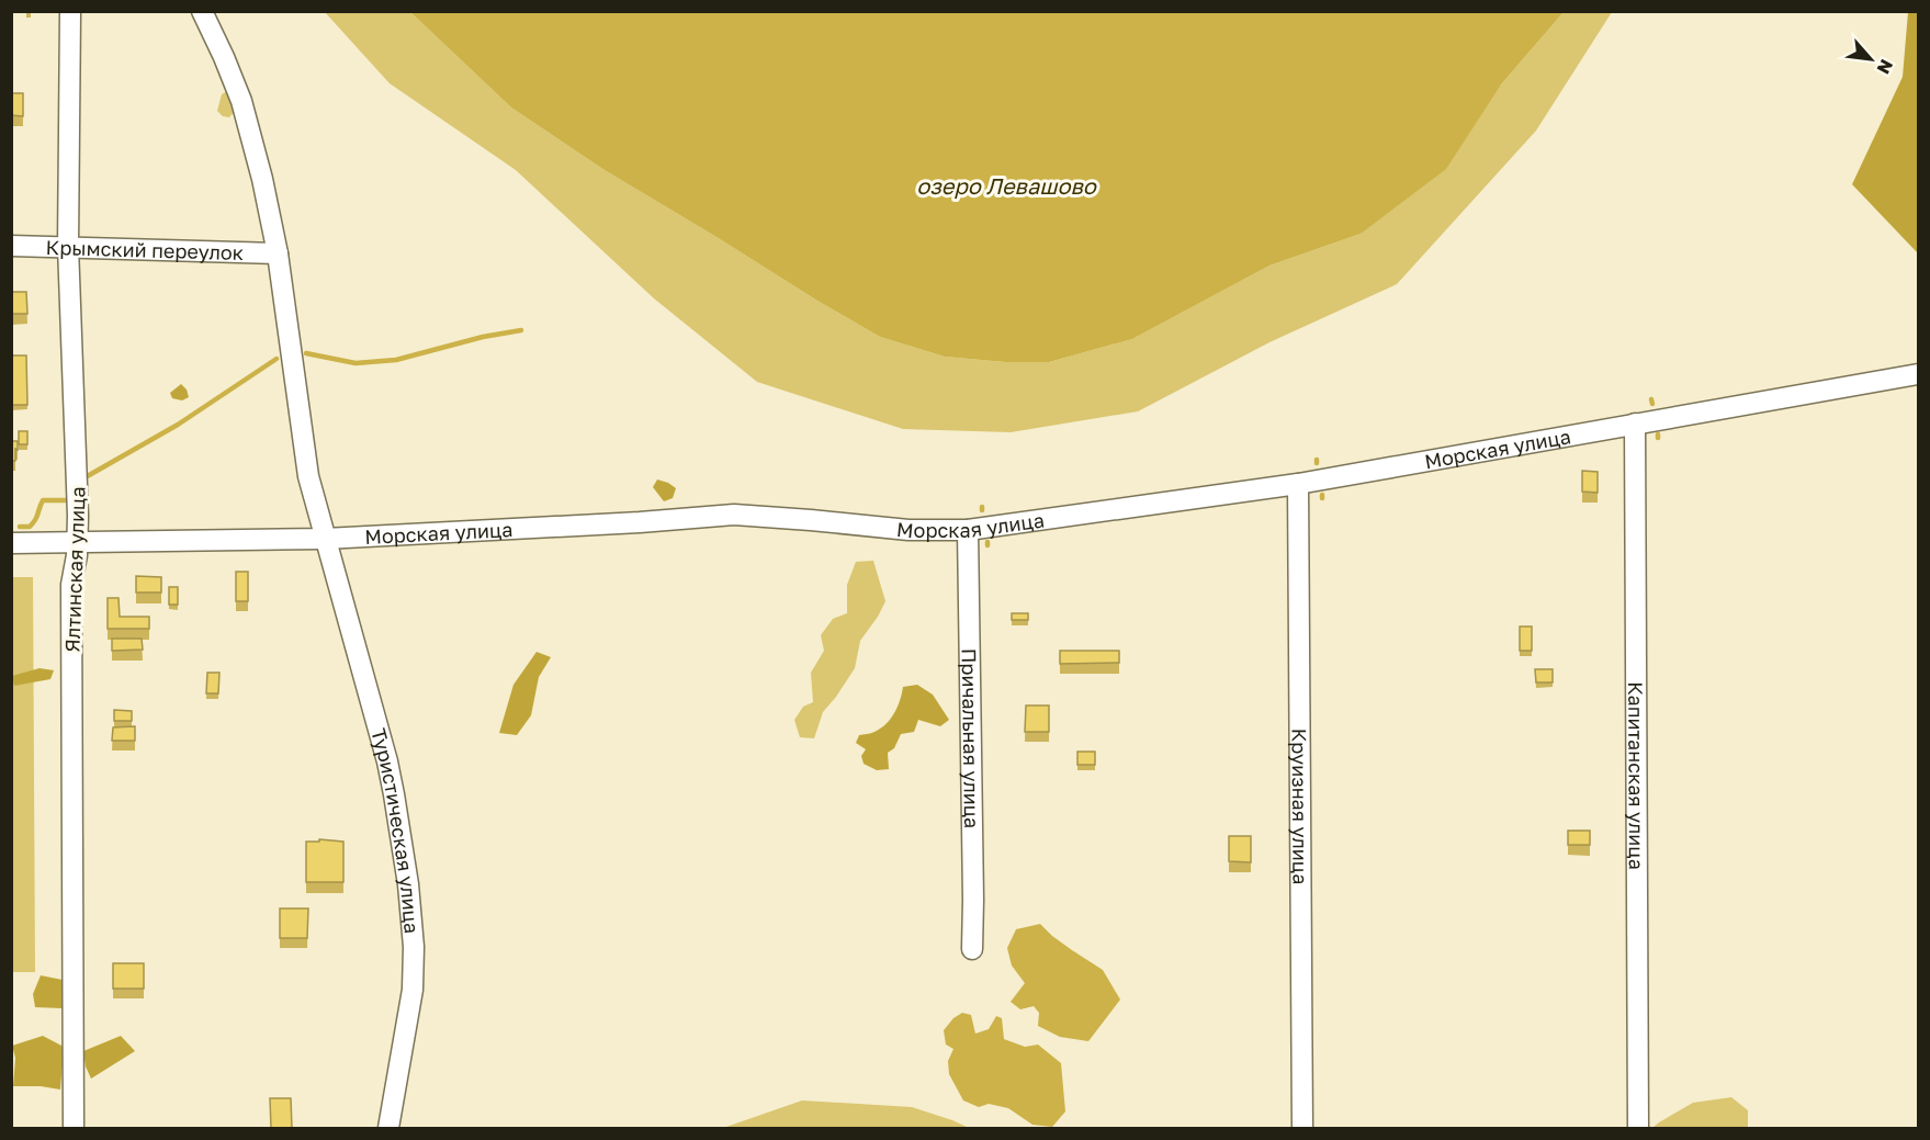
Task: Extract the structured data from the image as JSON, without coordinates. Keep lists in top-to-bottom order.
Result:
{
  "streets": {
    "street": [
      "Крымский переулок",
      "Морская улица",
      "Ялтинская улица",
      "Причальная улица",
      "Капитанская улица",
      "Круизная улица",
      "Туристическая улица"
    ]
  },
  "crossings": [
    ["Крымский переулок", "Ялтинская улица"],
    ["Крымский переулок", "Туристическая улица"],
    ["Морская улица", "Ялтинская улица"],
    ["Морская улица", "Причальная улица"],
    ["Морская улица", "Капитанская улица"],
    ["Морская улица", "Круизная улица"],
    ["Морская улица", "Туристическая улица"]
  ],
  "water": ["озеро Левашово"],
  "north": "bottom right"
}
